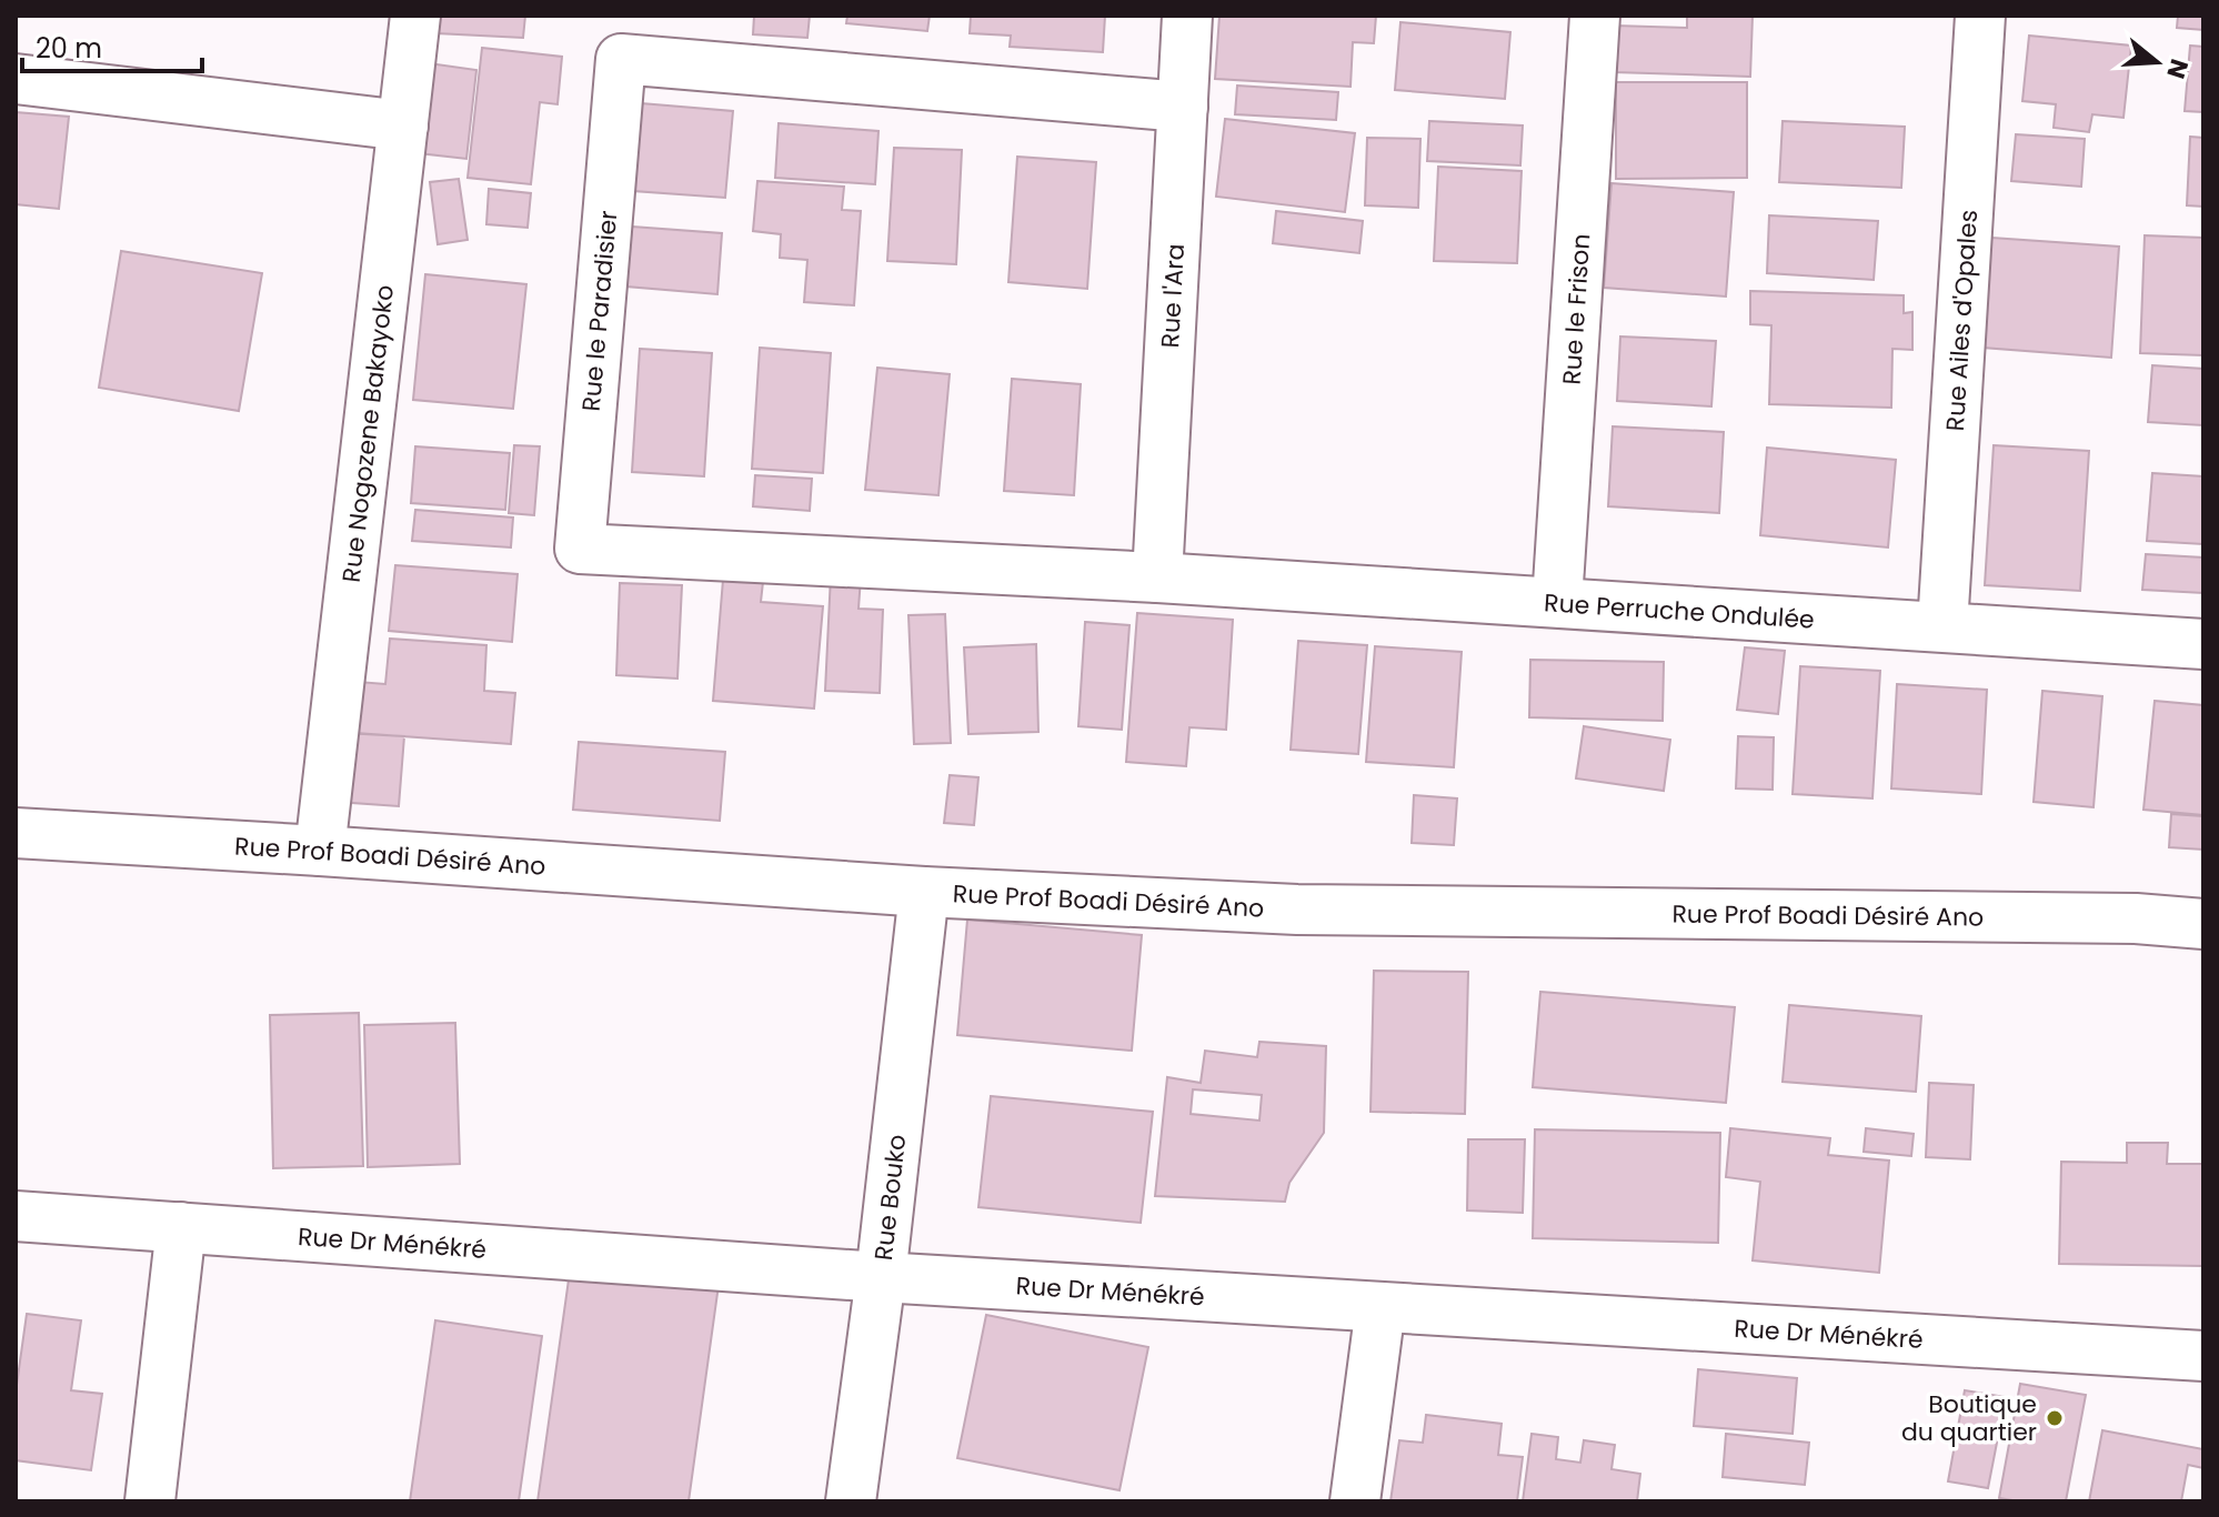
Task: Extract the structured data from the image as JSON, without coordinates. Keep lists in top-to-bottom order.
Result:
{
  "streets": {
    "street": [
      "Rue l'Ara",
      "Rue le Frison",
      "Rue le Paradisier",
      "Rue Ailes d'Opales",
      "Rue Nogozene Bakayoko",
      "Rue Perruche Ondulée",
      "Rue Prof Boadi Désiré Ano",
      "Rue Bouko",
      "Rue Dr Ménékré"
    ]
  },
  "crossings": [
    ["Rue l'Ara", "Rue le Paradisier"],
    ["Rue l'Ara", "Rue Perruche Ondulée"],
    ["Rue le Frison", "Rue Perruche Ondulée"],
    ["Rue le Paradisier", "Rue Perruche Ondulée"],
    ["Rue Ailes d'Opales", "Rue Perruche Ondulée"],
    ["Rue Nogozene Bakayoko", "Rue Prof Boadi Désiré Ano"],
    ["Rue Prof Boadi Désiré Ano", "Rue Bouko"],
    ["Rue Bouko", "Rue Dr Ménékré"]
  ],
  "places": ["Boutique du quartier"],
  "scale_bar": "20 m",
  "north": "right"
}
